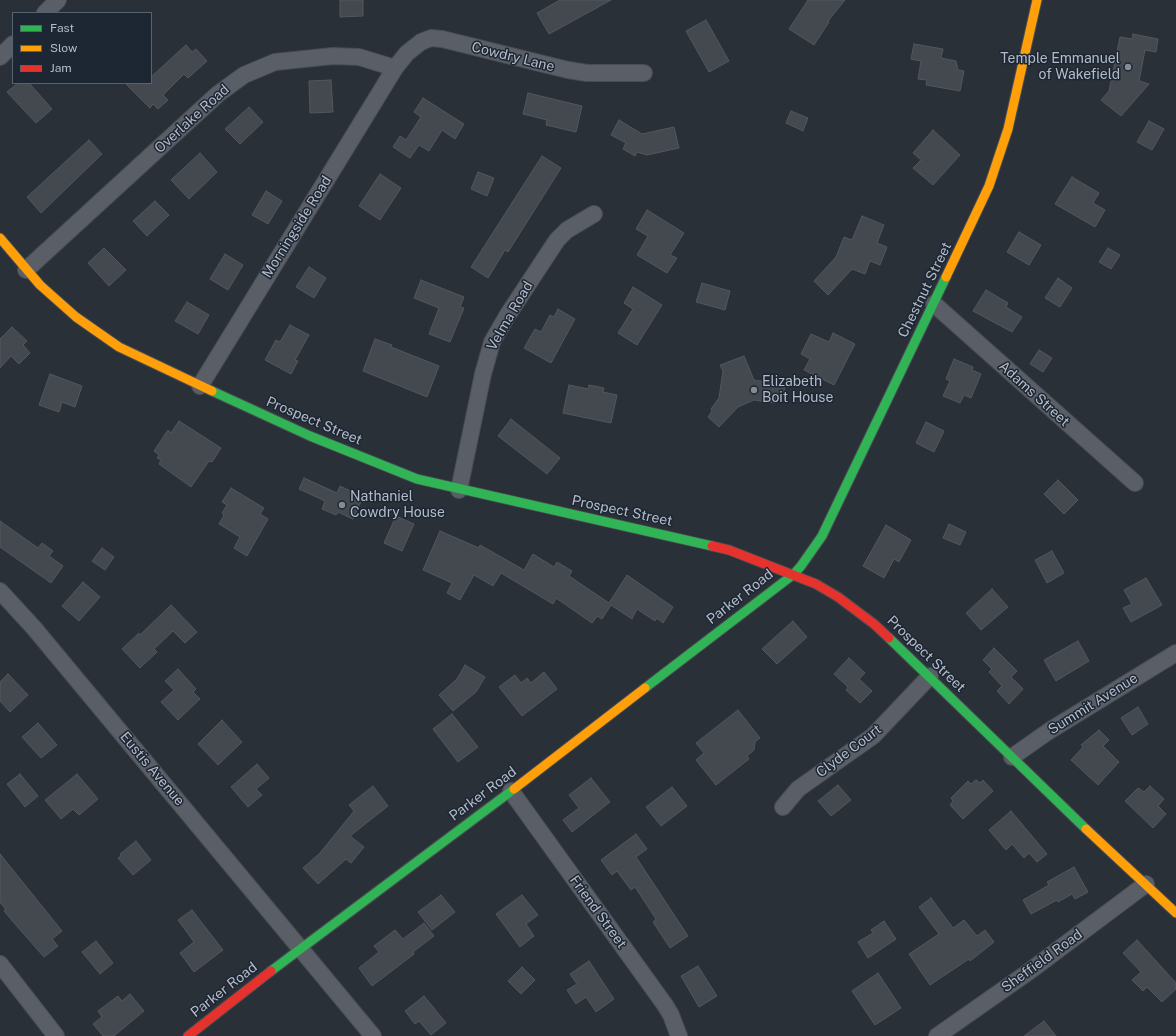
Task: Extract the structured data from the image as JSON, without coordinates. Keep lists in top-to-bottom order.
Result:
{
  "streets": {
    "main road": ["Chestnut Street", "Prospect Street", "Parker Road"],
    "street": [
      "Cowdry Lane",
      "Overlake Road",
      "Morningside Road",
      "Velma Road",
      "Adams Street",
      "Summit Avenue",
      "Clyde Court",
      "Eustis Avenue",
      "Friend Street",
      "Sheffield Road"
    ]
  },
  "crossings": [
    ["Cowdry Lane", "Overlake Road"],
    ["Cowdry Lane", "Morningside Road"],
    ["Overlake Road", "Morningside Road"],
    ["Overlake Road", "Prospect Street"],
    ["Morningside Road", "Prospect Street"],
    ["Chestnut Street", "Adams Street"],
    ["Chestnut Street", "Prospect Street"],
    ["Chestnut Street", "Parker Road"],
    ["Velma Road", "Prospect Street"],
    ["Prospect Street", "Parker Road"],
    ["Prospect Street", "Summit Avenue"],
    ["Prospect Street", "Clyde Court"],
    ["Prospect Street", "Sheffield Road"],
    ["Parker Road", "Eustis Avenue"],
    ["Parker Road", "Friend Street"]
  ],
  "places": ["Temple Emmanuel of Wakefield", "Elizabeth Boit House", "Nathaniel Cowdry House"],
  "legend": ["Fast", "Slow", "Jam"]
}
